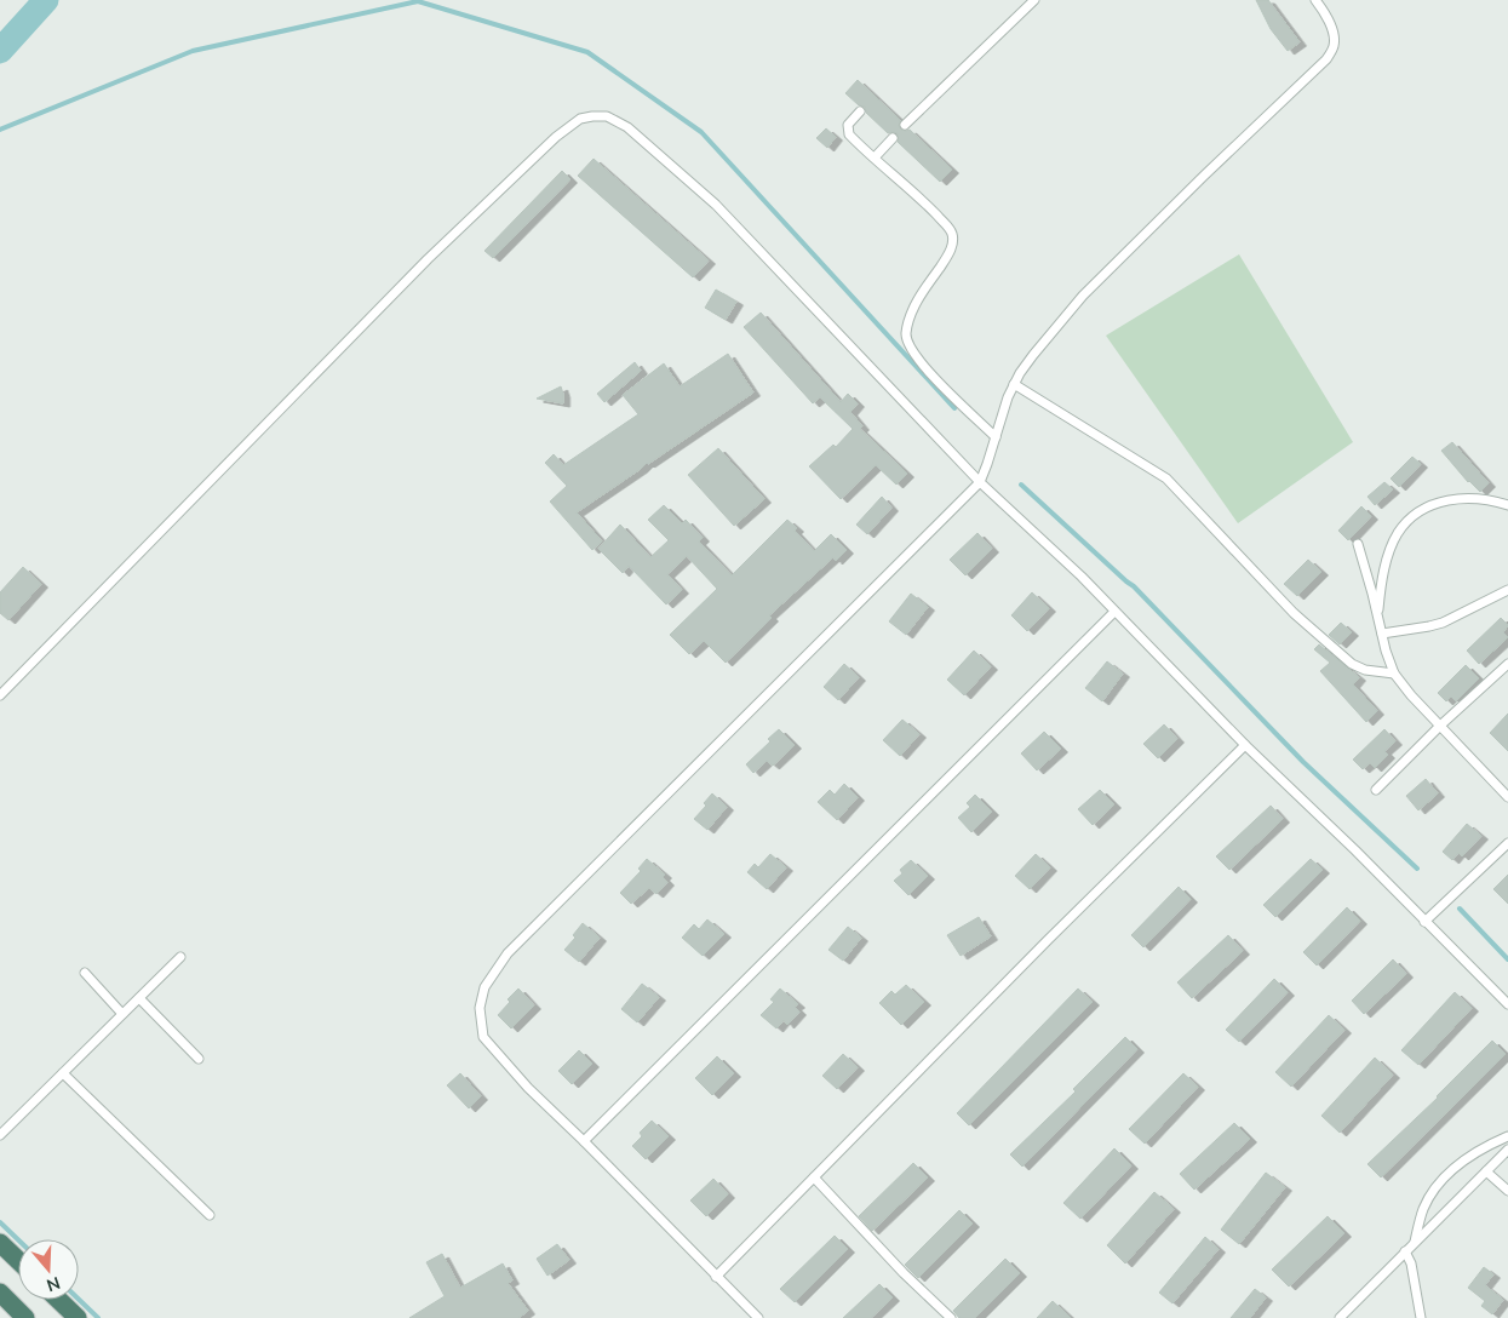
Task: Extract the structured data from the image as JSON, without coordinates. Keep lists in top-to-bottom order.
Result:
{
  "north": "bottom"
}
